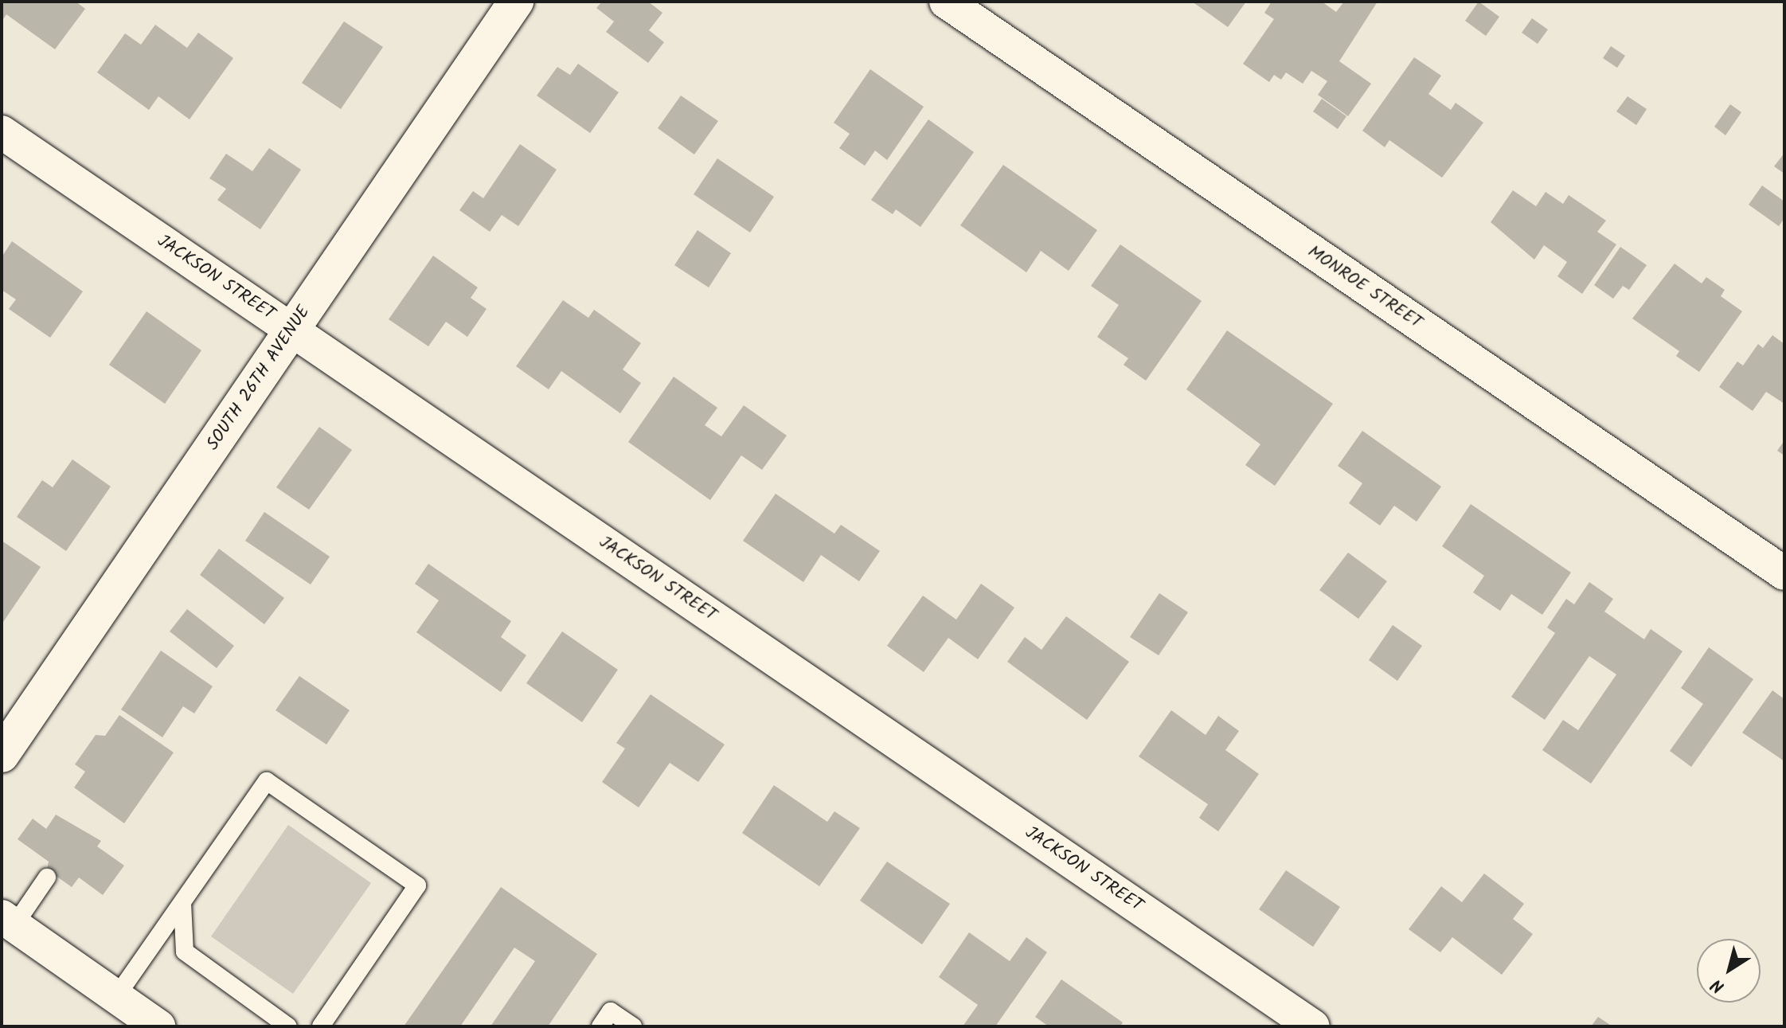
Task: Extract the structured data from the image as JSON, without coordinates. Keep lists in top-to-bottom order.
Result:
{
  "streets": {
    "street": ["JACKSON STREET", "MONROE STREET", "SOUTH 26TH AVENUE"]
  },
  "crossings": [
    ["JACKSON STREET", "SOUTH 26TH AVENUE"]
  ],
  "north": "bottom left"
}
